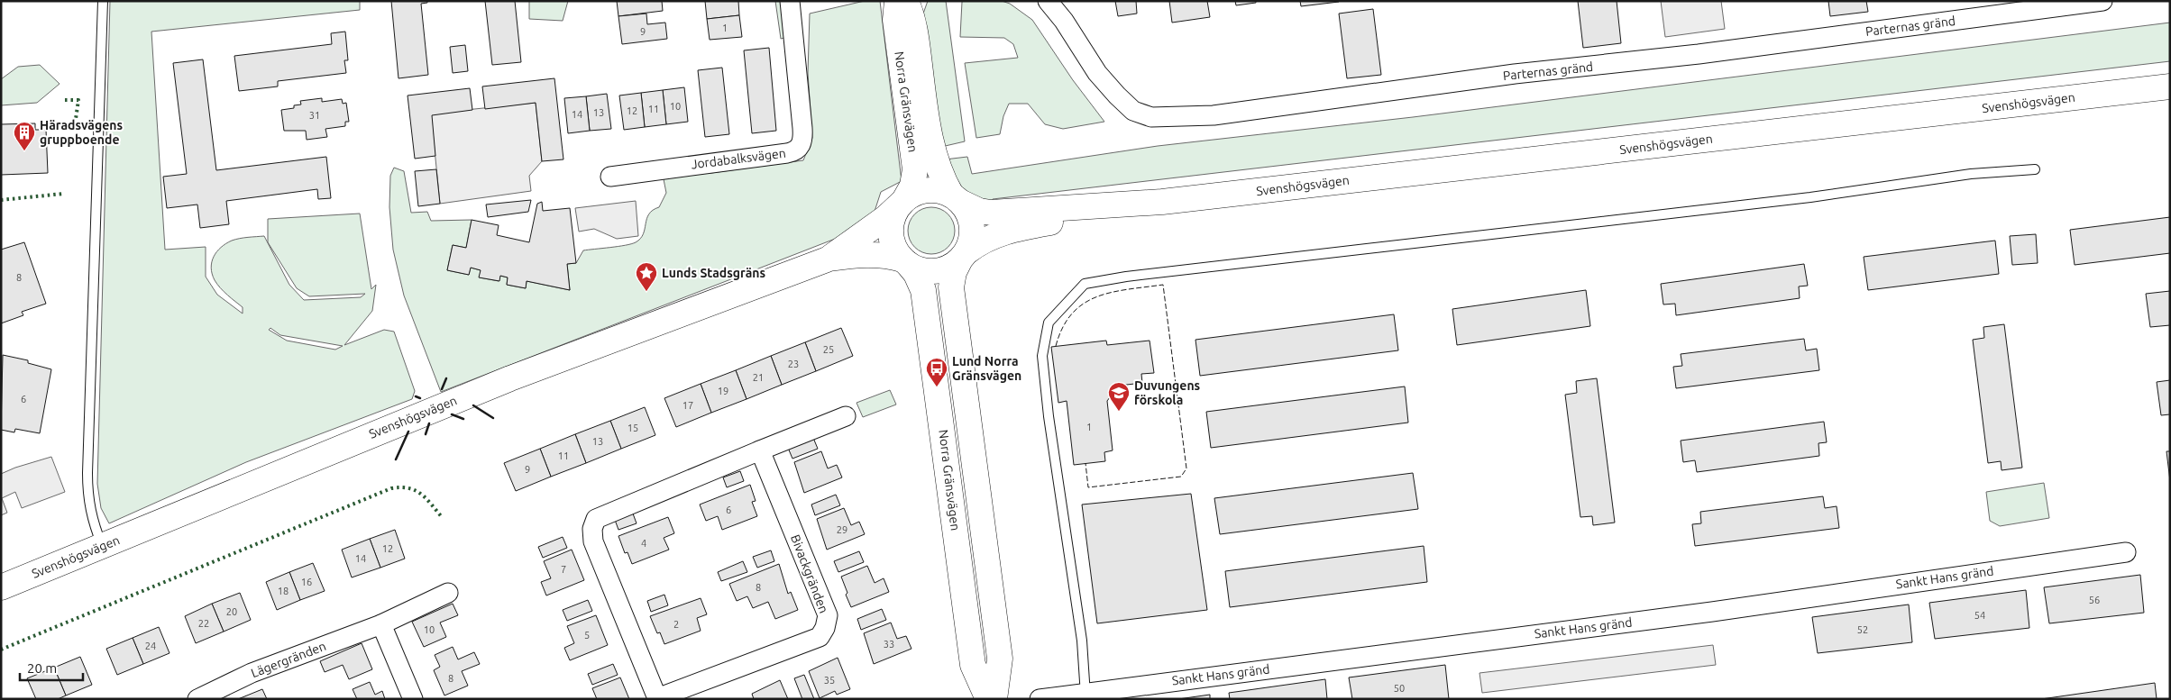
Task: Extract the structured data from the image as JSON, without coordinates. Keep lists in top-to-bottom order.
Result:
{
  "streets": {
    "main road": ["Norra Gränsvägen", "Svenshögsvägen"],
    "street": [
      "Parternas gränd",
      "Jordabalksvägen",
      "Bivackgränden",
      "Sankt Hans gränd",
      "Lägergränden"
    ]
  },
  "crossings": [
    ["Norra Gränsvägen", "Svenshögsvägen"]
  ],
  "places": {
    "building": ["Häradsvägens gruppboende"],
    "place": ["Lunds Stadsgräns"],
    "bus stop": ["Lund Norra Gränsvägen"],
    "school or university": ["Duvungens förskola"]
  },
  "house_numbers": [
    "1",
    "9",
    "10",
    "11",
    "12",
    "13",
    "14",
    "31",
    "8",
    "25",
    "23",
    "21",
    "19",
    "6",
    "17",
    "1",
    "15",
    "13",
    "11",
    "9",
    "6",
    "29",
    "4",
    "12",
    "14",
    "7",
    "16",
    "8",
    "18",
    "56",
    "20",
    "54",
    "22",
    "2",
    "10",
    "52",
    "5",
    "33",
    "24",
    "8",
    "35",
    "50"
  ],
  "scale_bar": "20 m"
}
